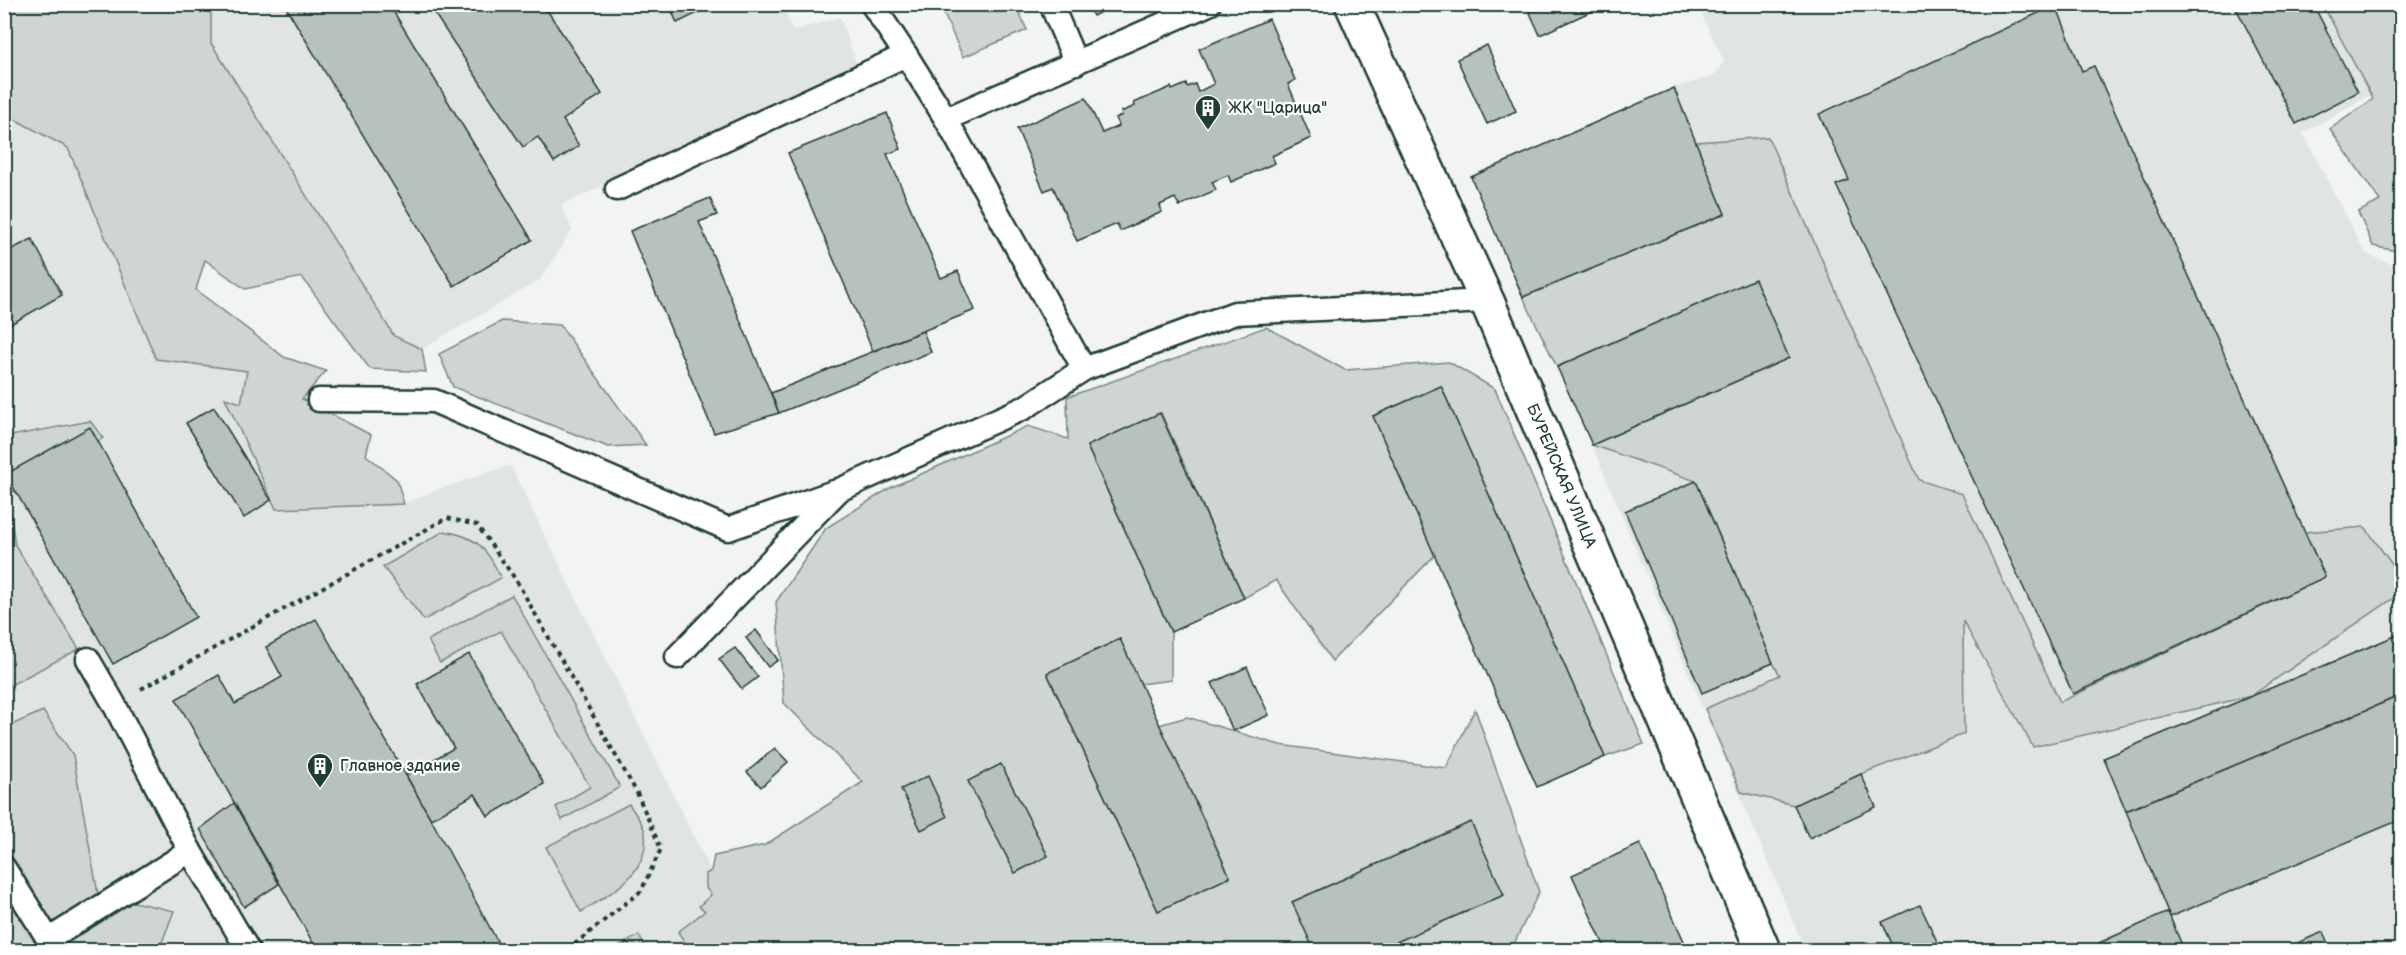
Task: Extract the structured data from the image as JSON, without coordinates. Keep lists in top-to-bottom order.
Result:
{
  "streets": {
    "street": ["БУРЕЙСКАЯ УЛИЦА"]
  },
  "places": {
    "building": ["ЖК \"Царица\"", "Главное здание"]
  }
}
